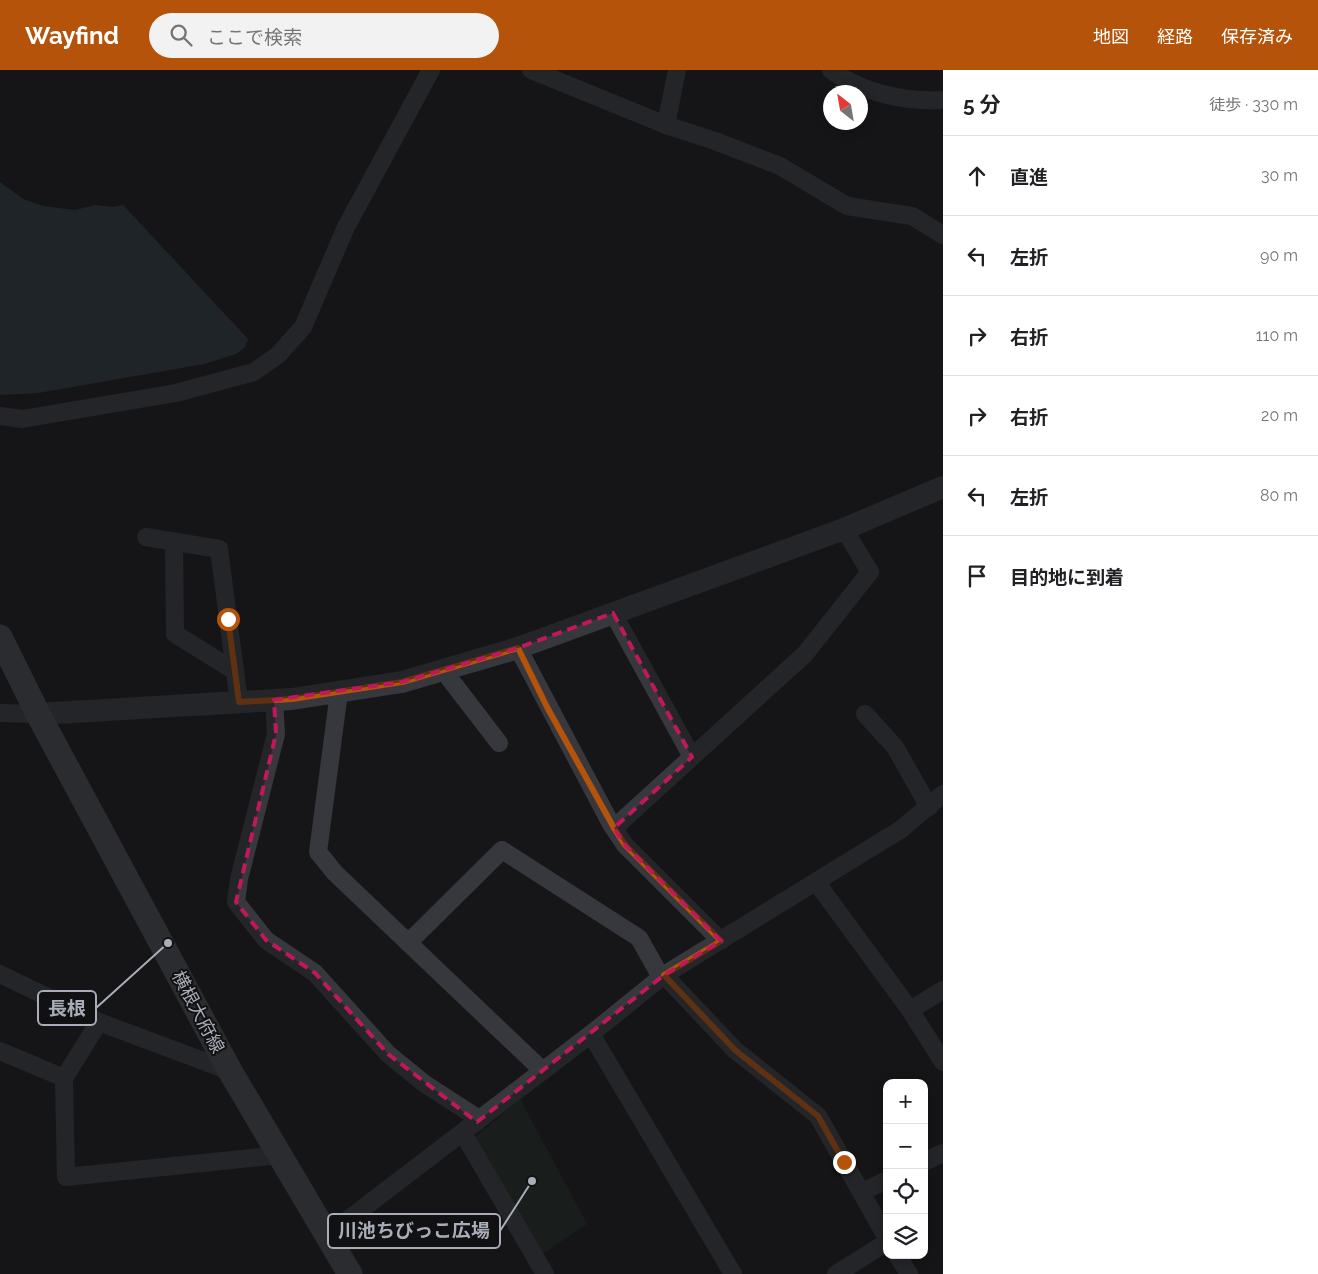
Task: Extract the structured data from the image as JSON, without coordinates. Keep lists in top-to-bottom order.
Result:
{
  "streets": {
    "main road": ["横根大府線"]
  },
  "places": ["長根", "川池ちびっこ広場"],
  "north": "top left",
  "page": {
    "header": "Wayfind",
    "search": "ここで検索",
    "nav": ["地図", "経路", "保存済み"],
    "heading": ["5 分", "徒歩 · 330 m"],
    "list": [
      ["直進", "30 m"],
      ["左折", "90 m"],
      ["右折", "110 m"],
      ["右折", "20 m"],
      ["左折", "80 m"],
      "目的地に到着"
    ],
    "map_buttons": ["+", "−"]
  }
}
